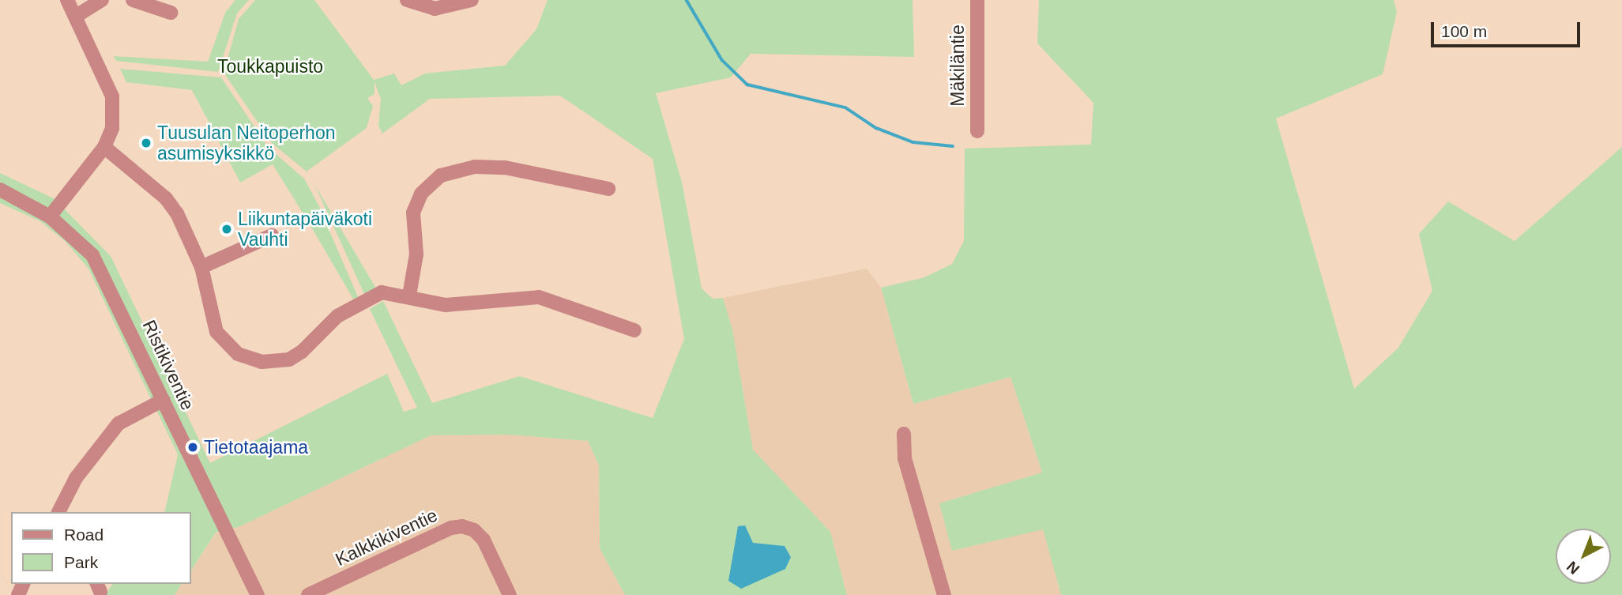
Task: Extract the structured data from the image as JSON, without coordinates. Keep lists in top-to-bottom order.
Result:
{
  "streets": {
    "street": ["Mäkiläntie", "Ristikiventie", "Kalkkikiventie"]
  },
  "parks": ["Toukkapuisto"],
  "places": ["Tuusulan Neitoperhon asumisyksikkö", "Liikuntapäiväkoti Vauhti", "Tietotaajama"],
  "legend": ["Road", "Park"],
  "scale_bar": "100 m",
  "north": "bottom left"
}
